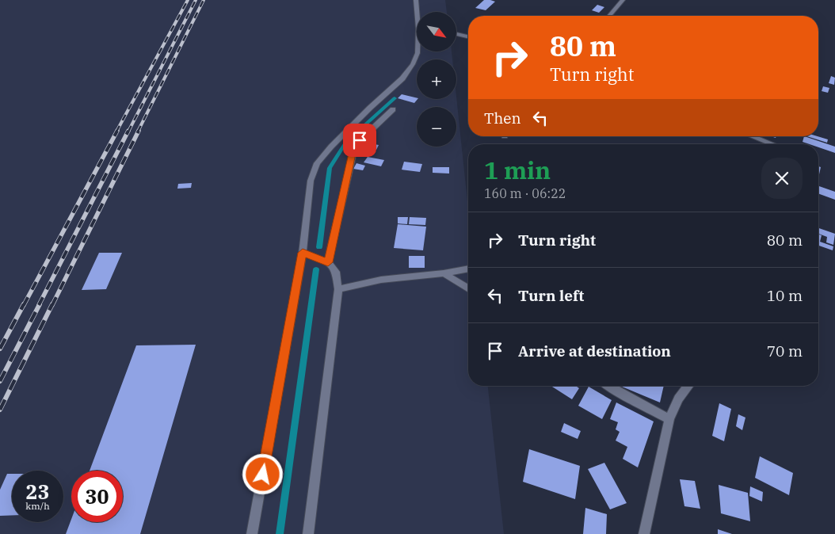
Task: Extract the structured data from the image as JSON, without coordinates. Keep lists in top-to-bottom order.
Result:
{
  "north": "bottom right",
  "page": {
    "map_buttons": ["+", "−"],
    "turn": ["80 m", "Turn right"],
    "then": "Then",
    "heading": ["1 min", "160 m · 06:22"],
    "list": [
      {
        "name": "Turn right",
        "value": "80 m"
      },
      {
        "name": "Turn left",
        "value": "10 m"
      },
      {
        "name": "Arrive at destination",
        "value": "70 m"
      }
    ],
    "speed": "23 km/h",
    "limit": "30"
  }
}
